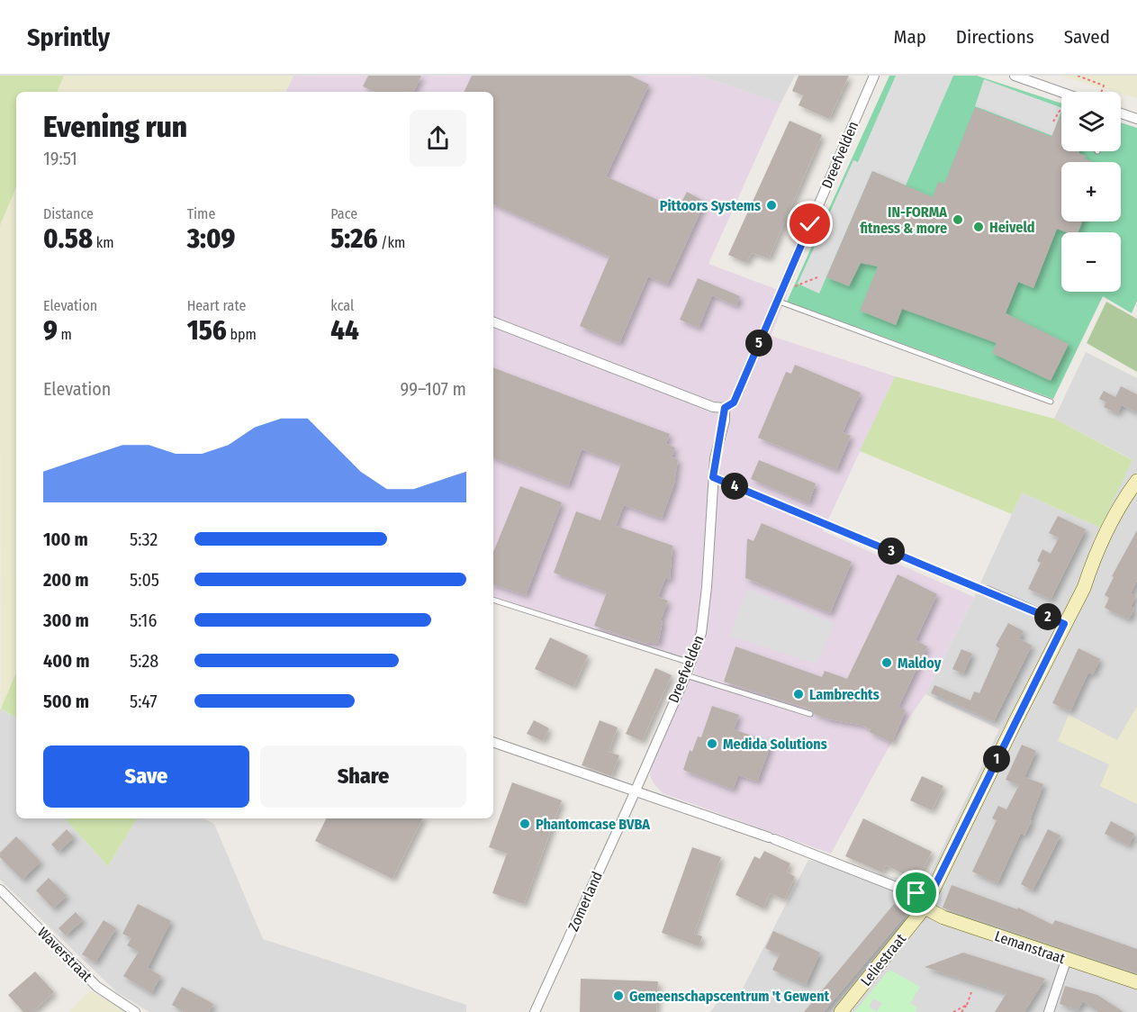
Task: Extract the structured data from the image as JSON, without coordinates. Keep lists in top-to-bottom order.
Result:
{
  "streets": {
    "street": [
      "Dreefvelden",
      "Zomerland",
      "Lemanstraat",
      "Waverstraat",
      "Leliestraat"
    ]
  },
  "crossings": [
    ["Dreefvelden", "Zomerland"],
    ["Lemanstraat", "Leliestraat"]
  ],
  "places": [
    "Pittoors Systems",
    "IN-FORMA fitness & more",
    "Heiveld",
    "Maldoy",
    "Lambrechts",
    "Medida Solutions",
    "Phantomcase BVBA",
    "Gemeenschapscentrum 't Gewent"
  ],
  "page": {
    "header": "Sprintly",
    "nav": ["Map", "Directions", "Saved"],
    "map_buttons": ["+", "−"],
    "heading": ["Evening run", "19:51"],
    "stats": [
      ["Distance", "0.58 km"],
      ["Time", "3:09"],
      ["Pace", "5:26 /km"],
      ["Elevation", "9 m"],
      ["Heart rate", "156 bpm"],
      ["kcal", "44"]
    ],
    "pins": [
      "5",
      "4",
      "3",
      "2",
      "1"
    ],
    "chart": ["Elevation", "99–107 m"],
    "list": [
      {
        "name": "100 m",
        "note": "5:32"
      },
      {
        "name": "200 m",
        "note": "5:05"
      },
      {
        "name": "300 m",
        "note": "5:16"
      },
      {
        "name": "400 m",
        "note": "5:28"
      },
      {
        "name": "500 m",
        "note": "5:47"
      }
    ],
    "buttons": ["Save", "Share"]
  }
}
